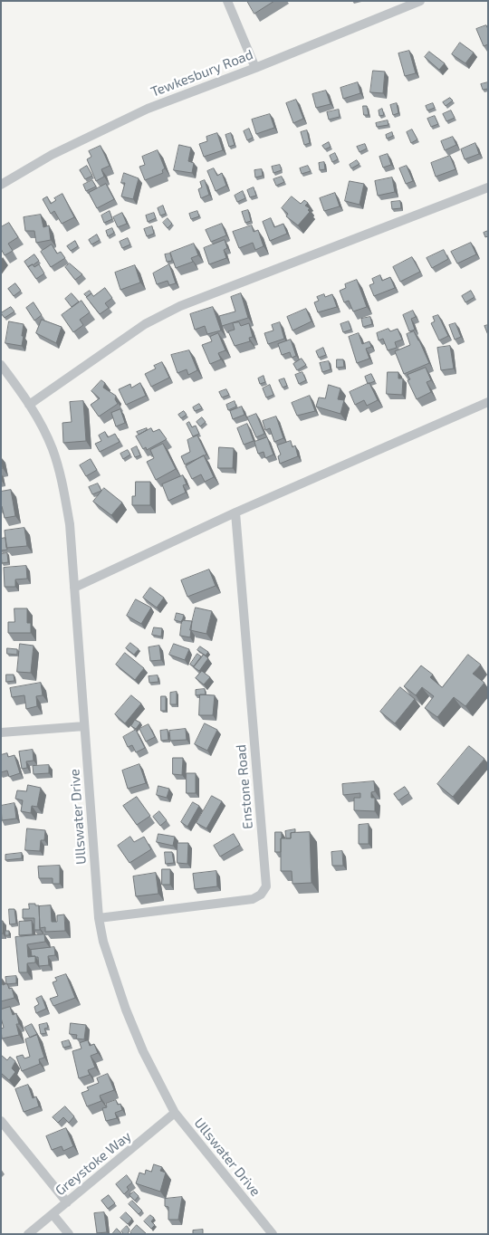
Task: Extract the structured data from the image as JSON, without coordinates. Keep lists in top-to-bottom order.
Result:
{
  "streets": {
    "street": [
      "Tewkesbury Road",
      "Enstone Road",
      "Ullswater Drive",
      "Greystoke Way"
    ]
  },
  "crossings": [
    ["Enstone Road", "Ullswater Drive"],
    ["Ullswater Drive", "Greystoke Way"]
  ]
}
